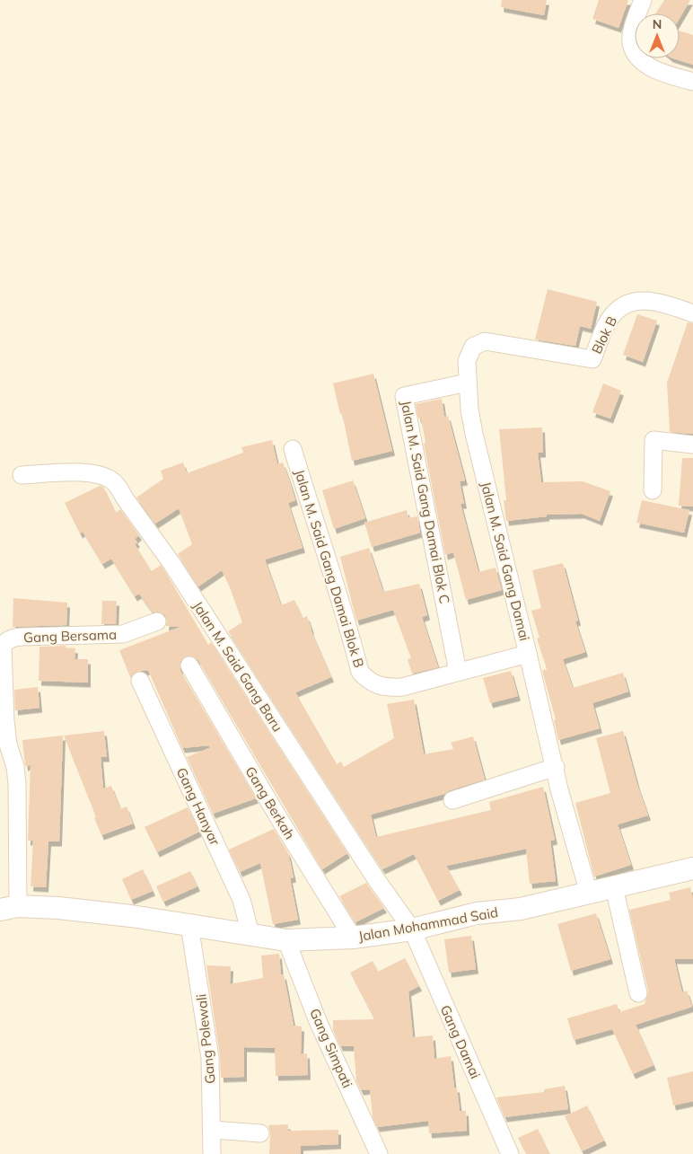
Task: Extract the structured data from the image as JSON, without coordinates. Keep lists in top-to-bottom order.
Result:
{
  "streets": {
    "street": [
      "Blok B",
      "Jalan M. Said Gang Damai Blok C",
      "Jalan M. Said Gang Damai",
      "Jalan M. Said Gang Damai Blok B",
      "Gang Bersama",
      "Jalan M. Said Gang Baru",
      "Gang Berkah",
      "Gang Hanyar",
      "Jalan Mohammad Said",
      "Gang Polewali",
      "Gang Damai",
      "Gang Simpati"
    ]
  },
  "crossings": [
    ["Blok B", "Jalan M. Said Gang Damai"],
    ["Jalan M. Said Gang Damai Blok C", "Jalan M. Said Gang Damai"],
    ["Jalan M. Said Gang Damai Blok C", "Jalan M. Said Gang Damai Blok B"],
    ["Jalan M. Said Gang Damai", "Jalan M. Said Gang Damai Blok B"],
    ["Jalan M. Said Gang Damai", "Jalan Mohammad Said"],
    ["Gang Bersama", "Jalan Mohammad Said"],
    ["Jalan M. Said Gang Baru", "Jalan Mohammad Said"],
    ["Jalan M. Said Gang Baru", "Gang Damai"],
    ["Gang Berkah", "Jalan Mohammad Said"],
    ["Gang Hanyar", "Jalan Mohammad Said"],
    ["Jalan Mohammad Said", "Gang Polewali"],
    ["Jalan Mohammad Said", "Gang Damai"],
    ["Jalan Mohammad Said", "Gang Simpati"]
  ],
  "north": "top"
}
